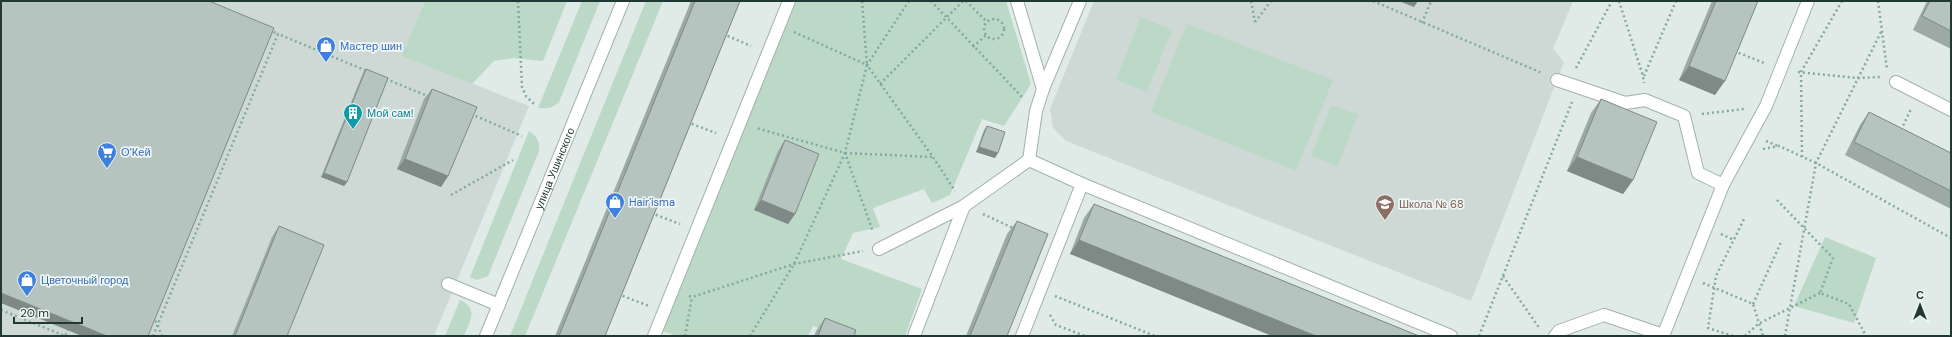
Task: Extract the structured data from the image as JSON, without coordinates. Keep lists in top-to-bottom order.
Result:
{
  "streets": {
    "street": ["улица Ушинского"]
  },
  "places": {
    "shop": ["Мастер шин", "Hair'isma", "Цветочный город"],
    "building": ["Мой сам!"],
    "supermarket": ["О’Кей"],
    "school or university": ["Школа № 68"]
  },
  "scale_bar": "20 m",
  "north": "top"
}
